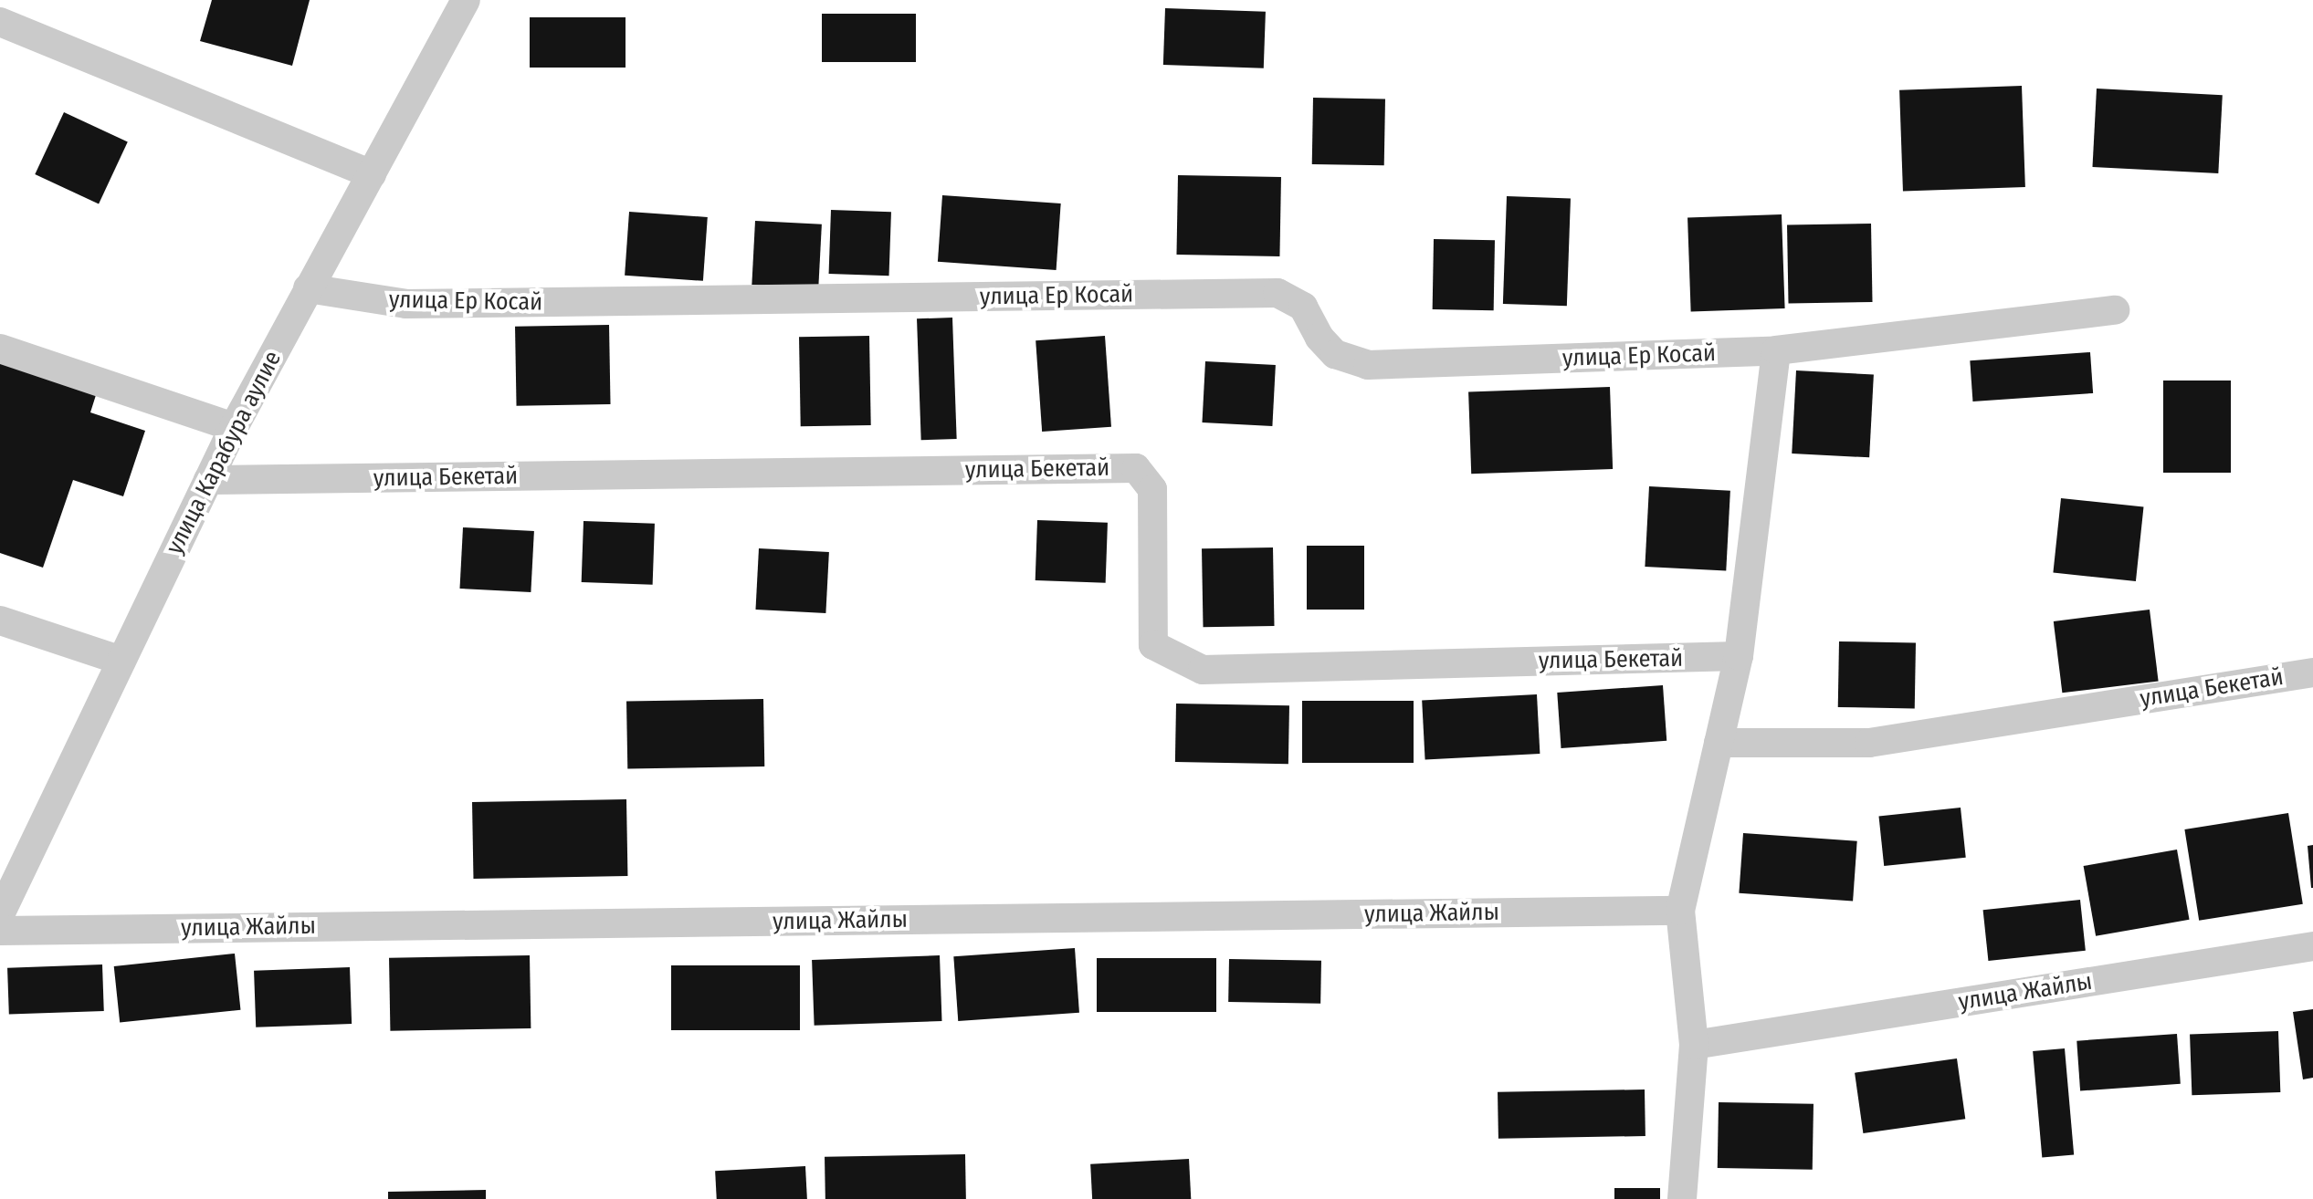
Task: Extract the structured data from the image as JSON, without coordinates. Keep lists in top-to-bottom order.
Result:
{
  "streets": {
    "street": [
      "улица Ер Косай",
      "улица Карабура аулие",
      "улица Бекетай",
      "улица Жайлы"
    ]
  },
  "crossings": [
    ["улица Ер Косай", "улица Карабура аулие"],
    ["улица Карабура аулие", "улица Бекетай"]
  ]
}
